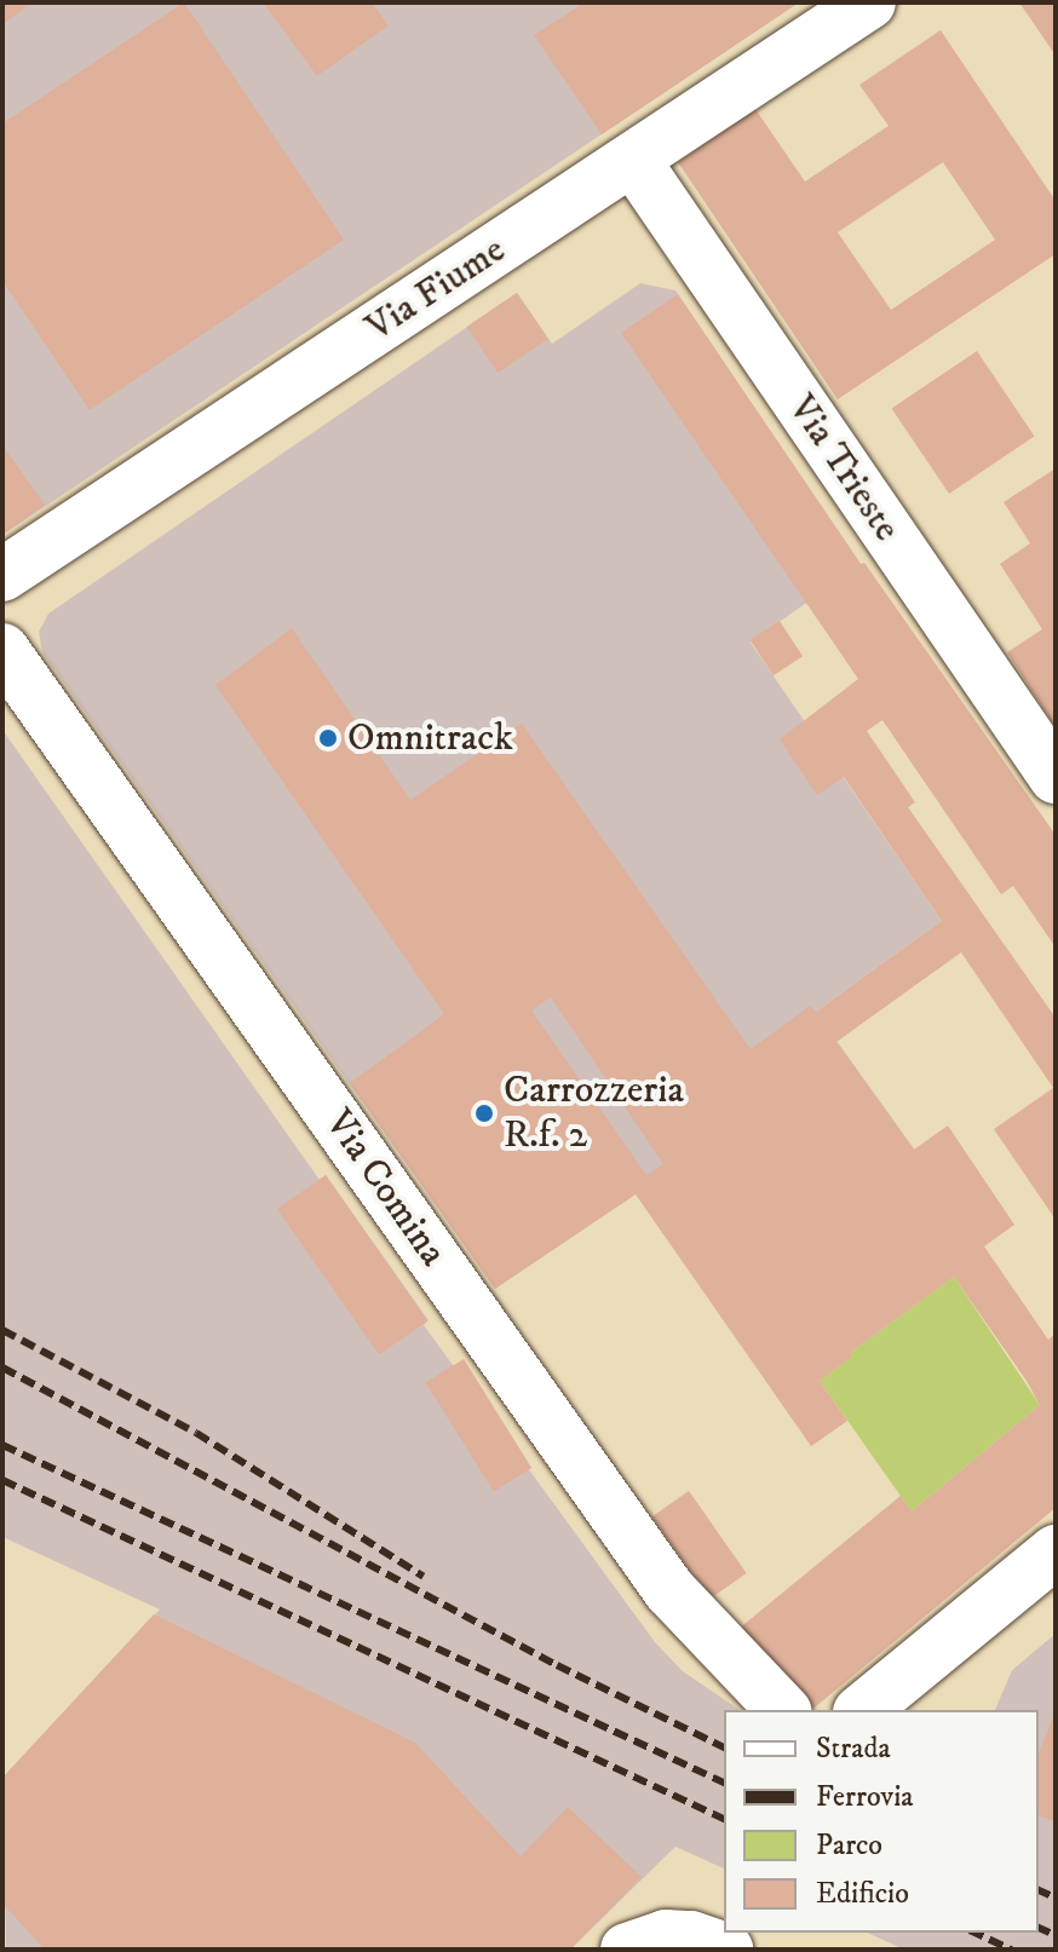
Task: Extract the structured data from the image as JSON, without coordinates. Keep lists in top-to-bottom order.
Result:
{
  "streets": {
    "street": ["Via Fiume", "Via Trieste", "Via Comina"]
  },
  "crossings": [
    ["Via Fiume", "Via Trieste"]
  ],
  "places": ["Omnitrack", "Carrozzeria R.f. 2"],
  "legend": [
    "Strada",
    "Ferrovia",
    "Parco",
    "Edificio"
  ]
}
